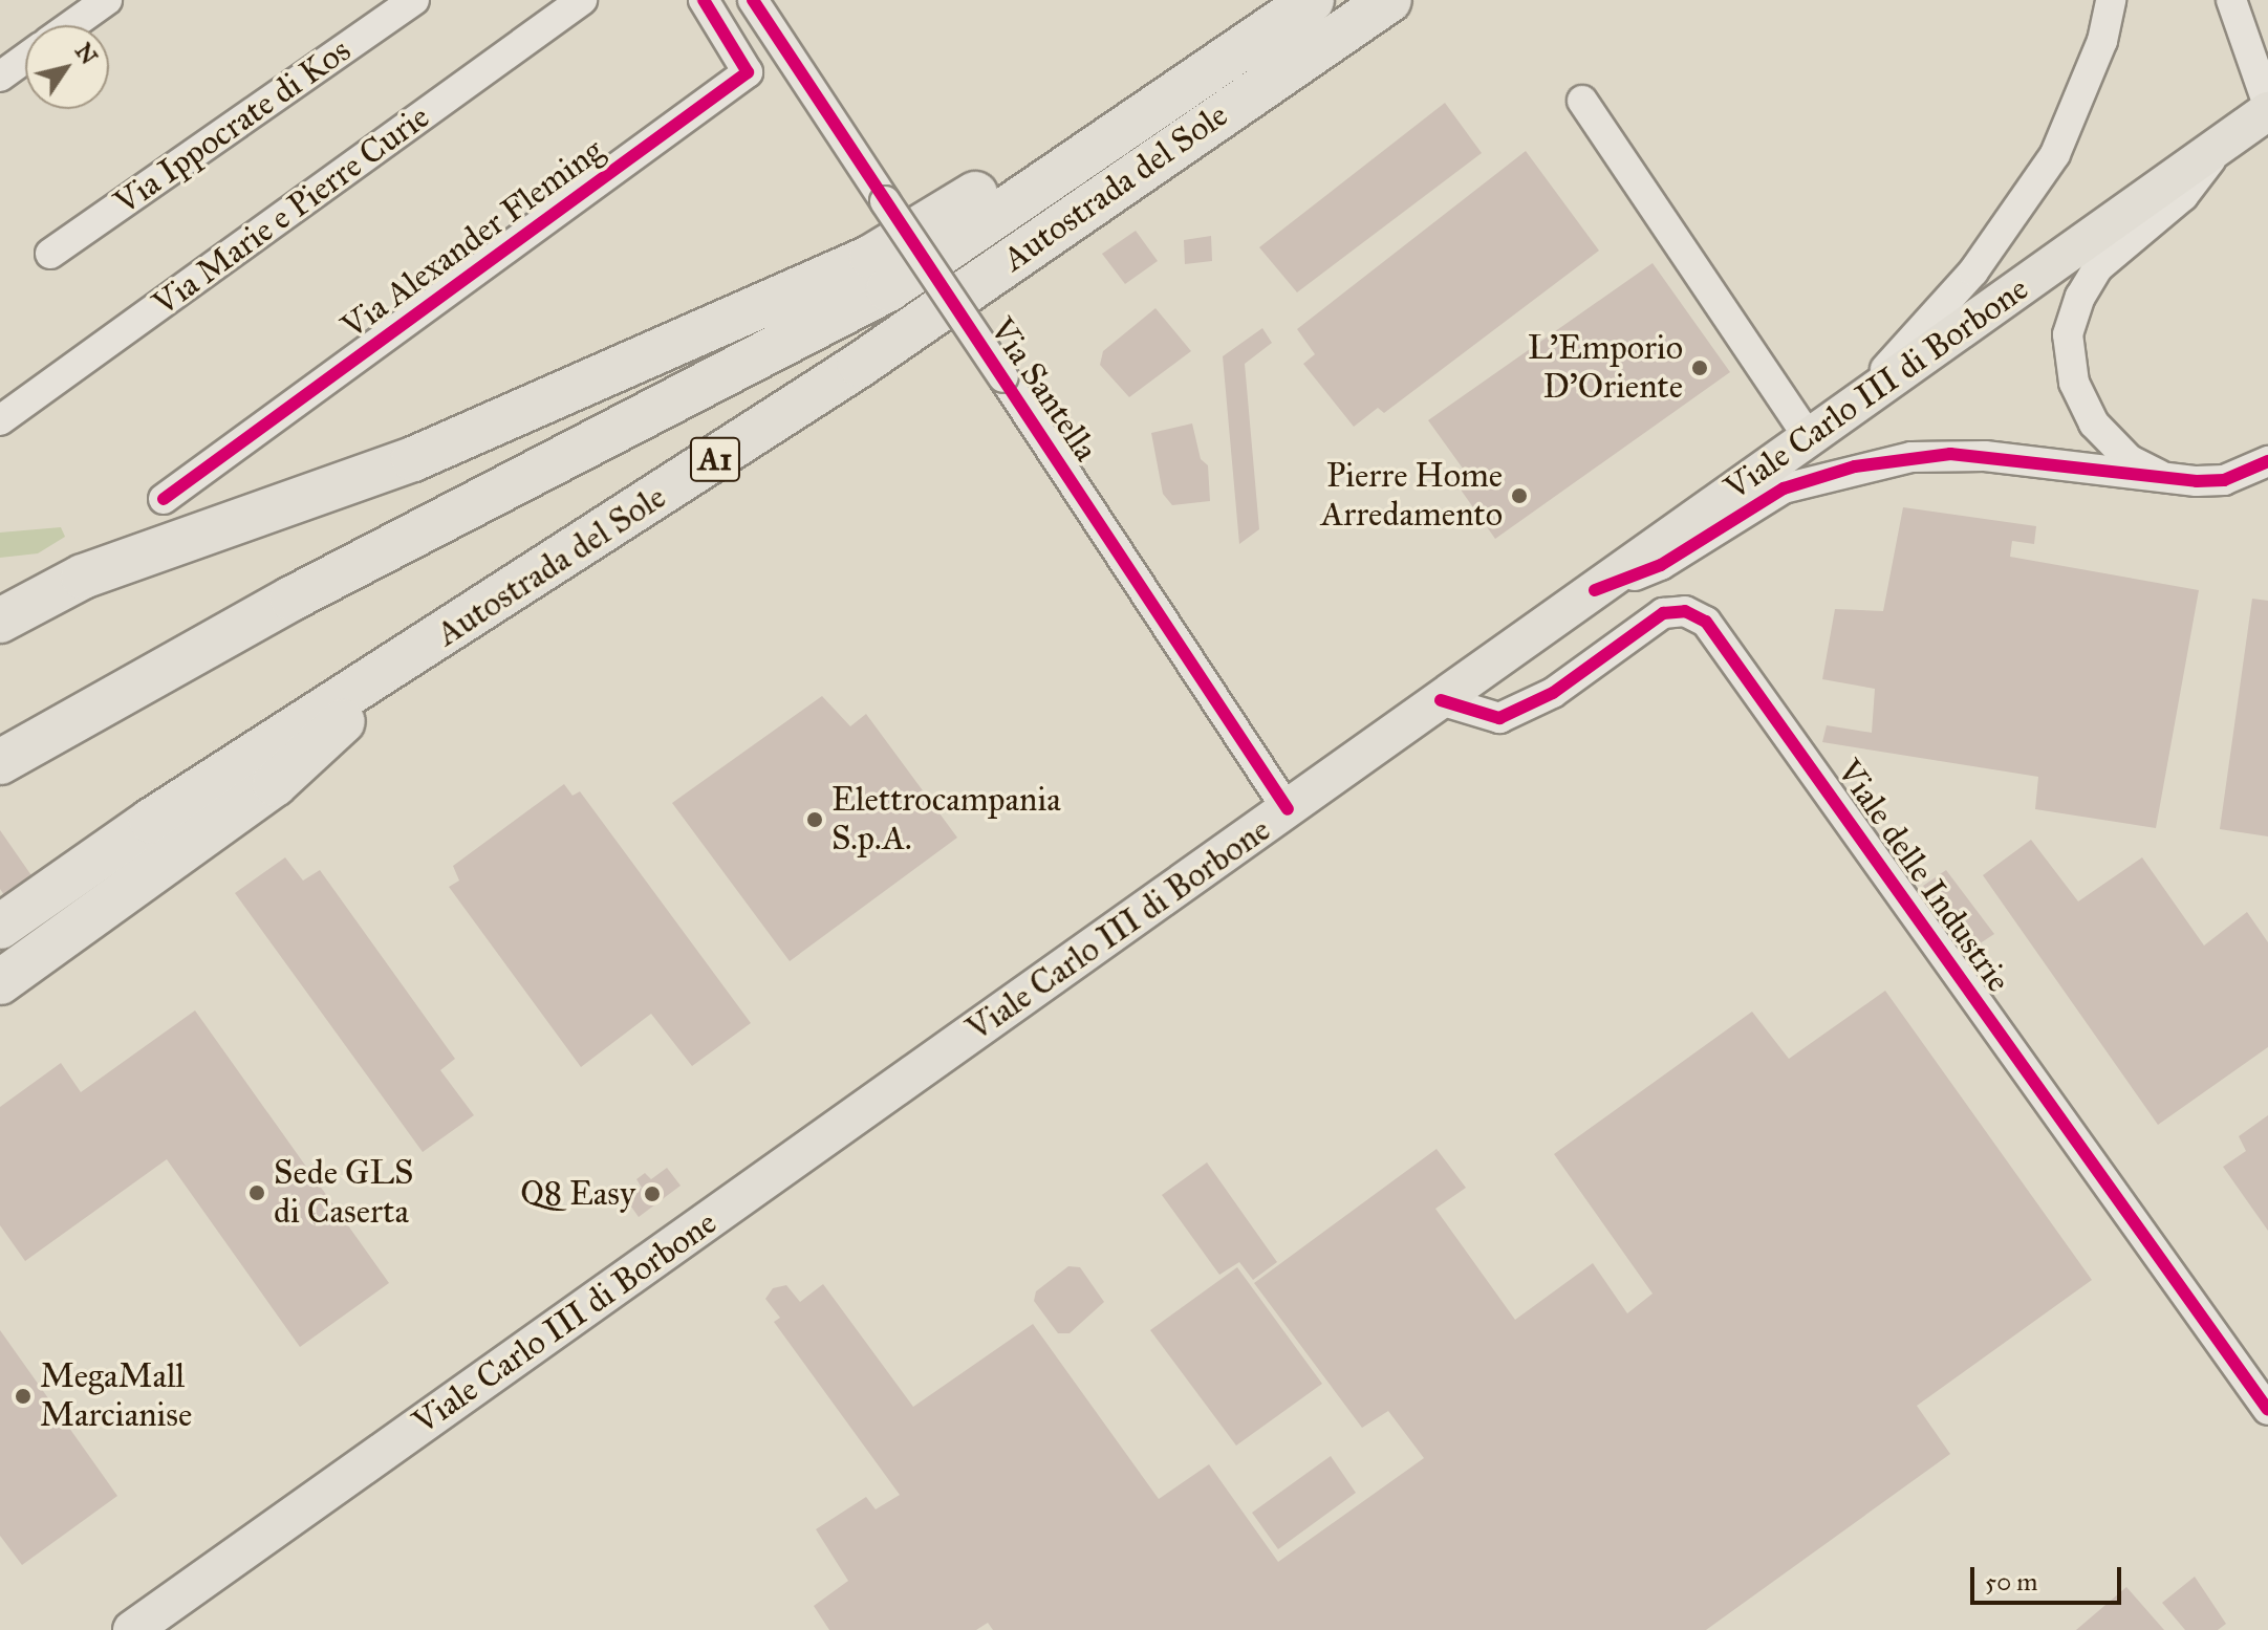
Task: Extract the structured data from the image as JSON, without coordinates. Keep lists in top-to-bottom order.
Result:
{
  "streets": {
    "highway": ["Autostrada del Sole", "A1"],
    "main road": ["Viale Carlo III di Borbone"],
    "street": [
      "Via Ippocrate di Kos",
      "Via Marie e Pierre Curie",
      "Via Alexander Fleming",
      "Via Santella",
      "Viale delle Industrie"
    ]
  },
  "crossings": [
    ["Viale Carlo III di Borbone", "Via Santella"],
    ["Viale Carlo III di Borbone", "Viale delle Industrie"]
  ],
  "places": [
    "L'Emporio D'Oriente",
    "Pierre Home Arredamento",
    "Elettrocampania S.p.A.",
    "Sede GLS di Caserta",
    "Q8 Easy",
    "MegaMall Marcianise"
  ],
  "scale_bar": "50 m",
  "north": "top right"
}
